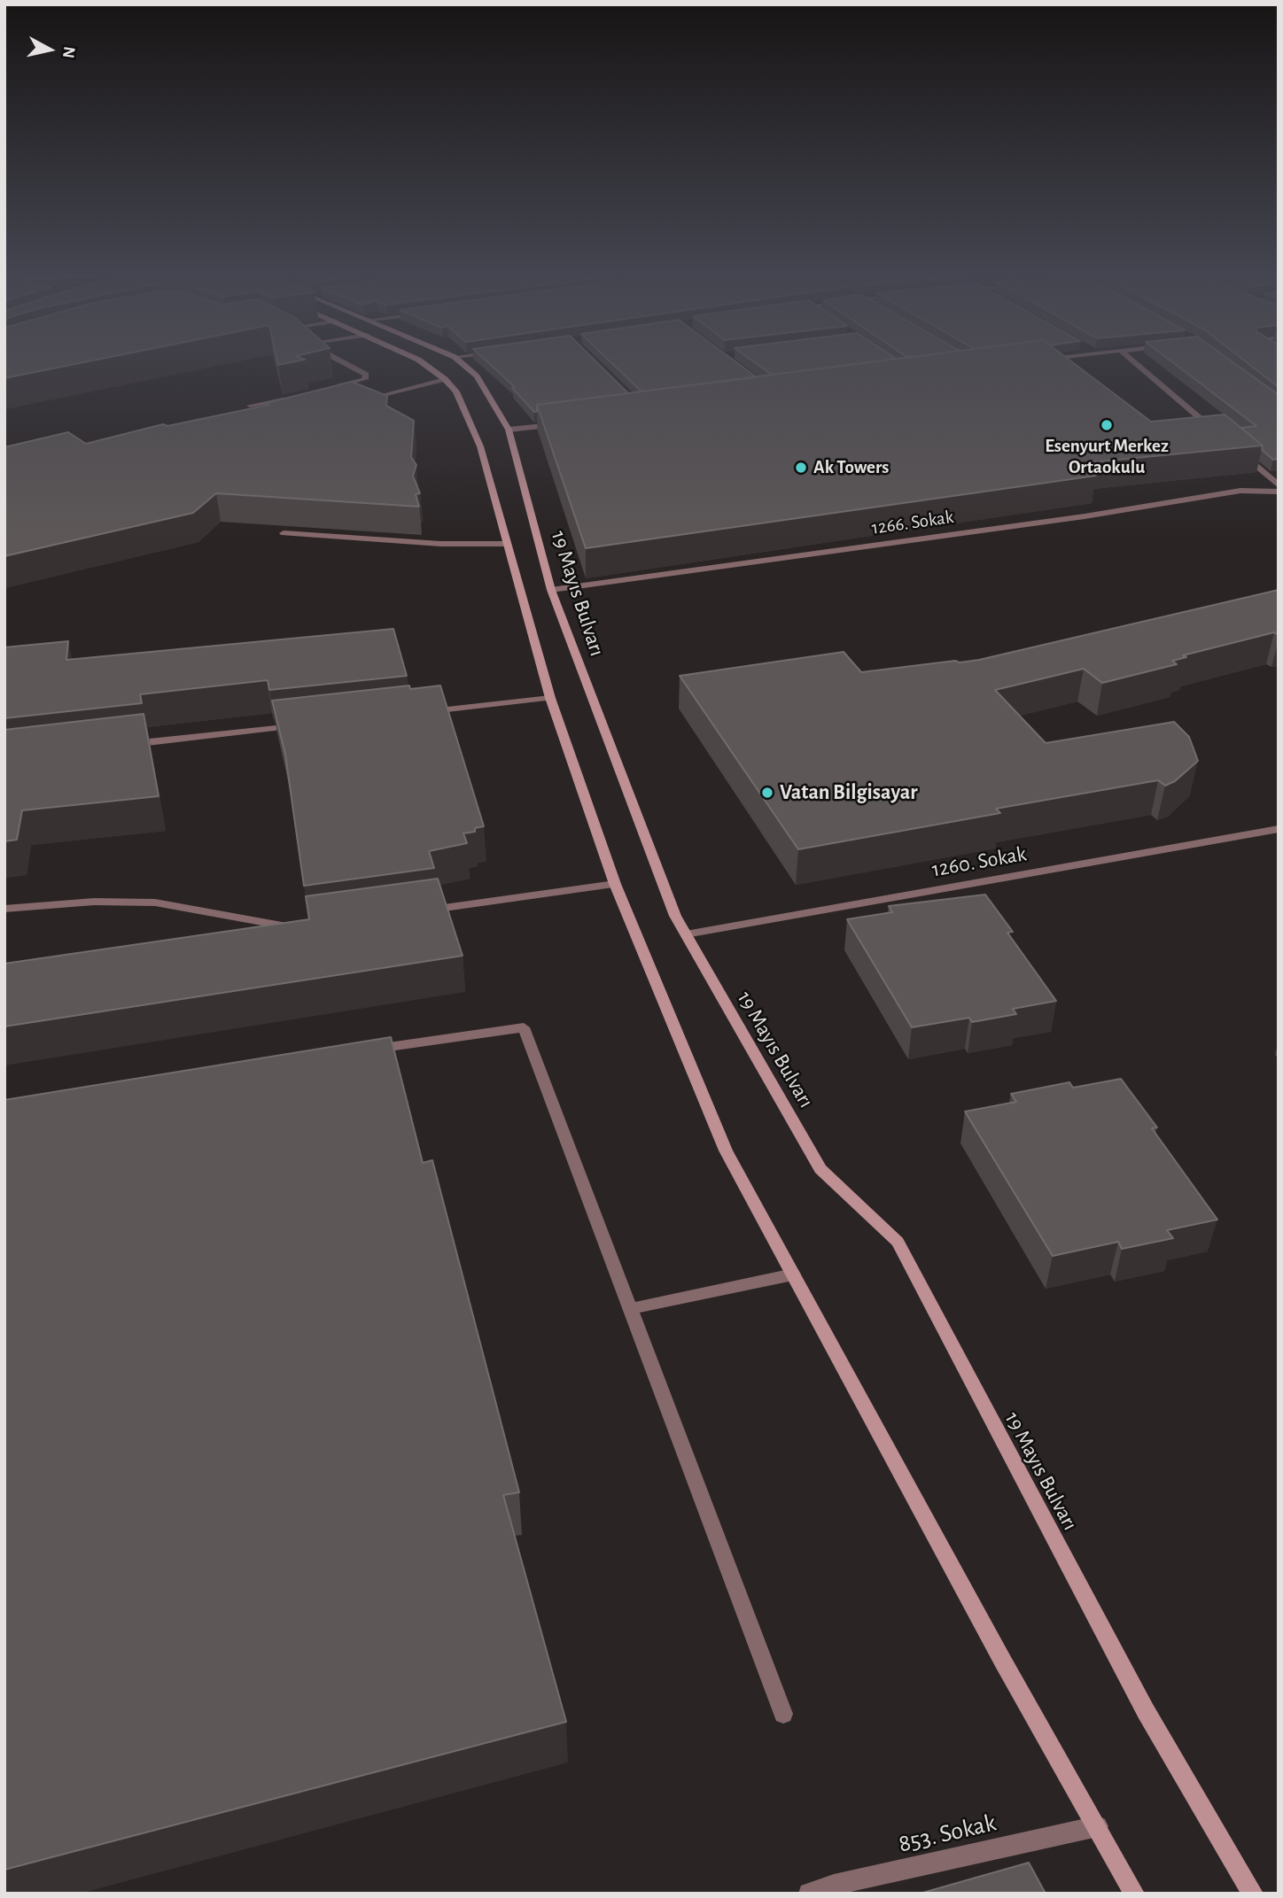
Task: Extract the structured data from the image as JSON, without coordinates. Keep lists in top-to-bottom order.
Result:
{
  "streets": {
    "main road": ["19 Mayıs Bulvarı"],
    "street": ["1266. Sokak", "1260. Sokak", "853. Sokak"]
  },
  "crossings": [
    ["1266. Sokak", "19 Mayıs Bulvarı"],
    ["19 Mayıs Bulvarı", "1260. Sokak"]
  ],
  "places": ["Esenyurt Merkez Ortaokulu", "Ak Towers", "Vatan Bilgisayar"],
  "north": "right"
}
